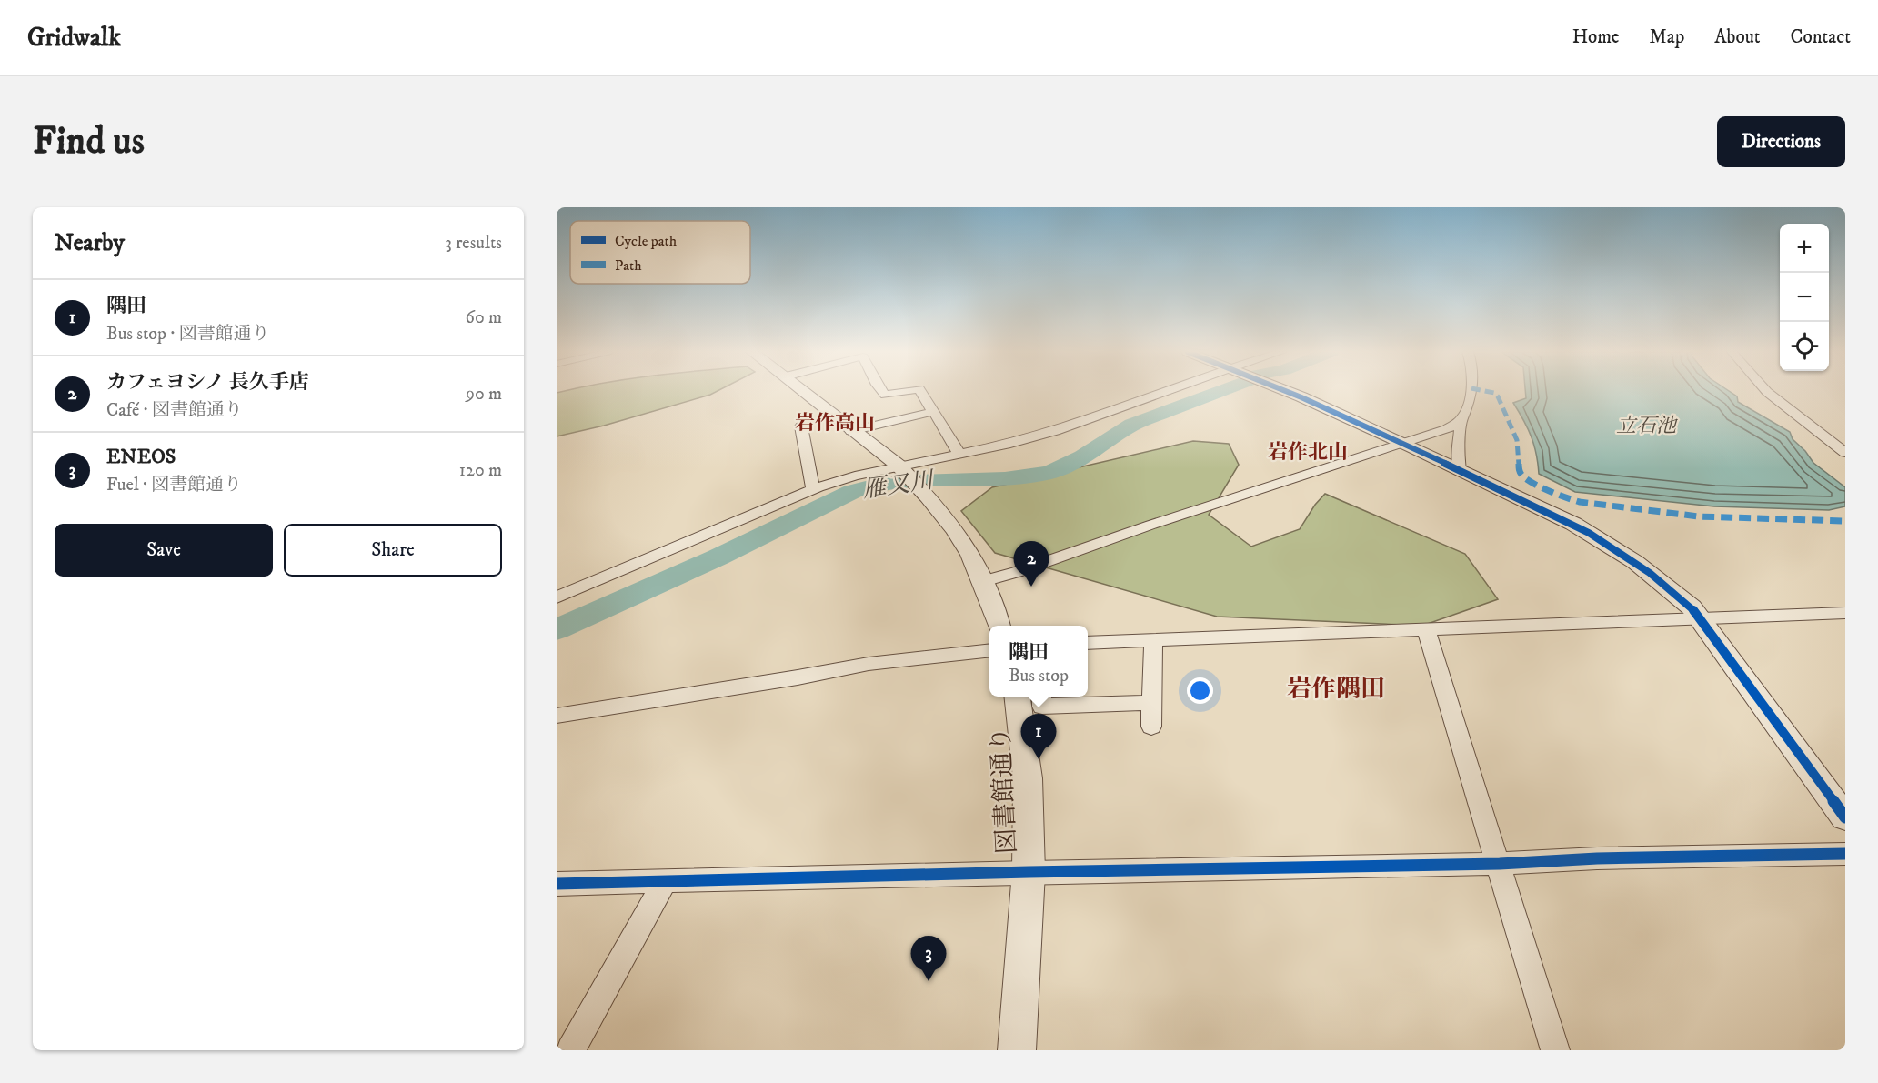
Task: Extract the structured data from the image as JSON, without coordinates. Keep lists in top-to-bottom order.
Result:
{
  "streets": {
    "street": ["図書館通り"]
  },
  "districts": ["岩作高山", "岩作北山", "岩作隅田"],
  "water": ["立石池", "雁又川"],
  "legend": ["Cycle path", "Path"],
  "page": {
    "header": "Gridwalk",
    "nav": [
      "Home",
      "Map",
      "About",
      "Contact"
    ],
    "buttons": [
      "Directions",
      ["Save", "Share"]
    ],
    "title": "Find us",
    "heading": ["Nearby", "3 results"],
    "map_buttons": ["+", "−"],
    "list": [
      {
        "mark": "1",
        "name": "隅田",
        "note": "Bus stop · 図書館通り",
        "value": "60 m"
      },
      {
        "mark": "2",
        "name": "カフェヨシノ 長久手店",
        "note": "Café · 図書館通り",
        "value": "90 m"
      },
      {
        "mark": "3",
        "name": "ENEOS",
        "note": "Fuel · 図書館通り",
        "value": "120 m"
      }
    ],
    "pins": ["2", "1", "3"],
    "popup": ["隅田", "Bus stop"]
  }
}
